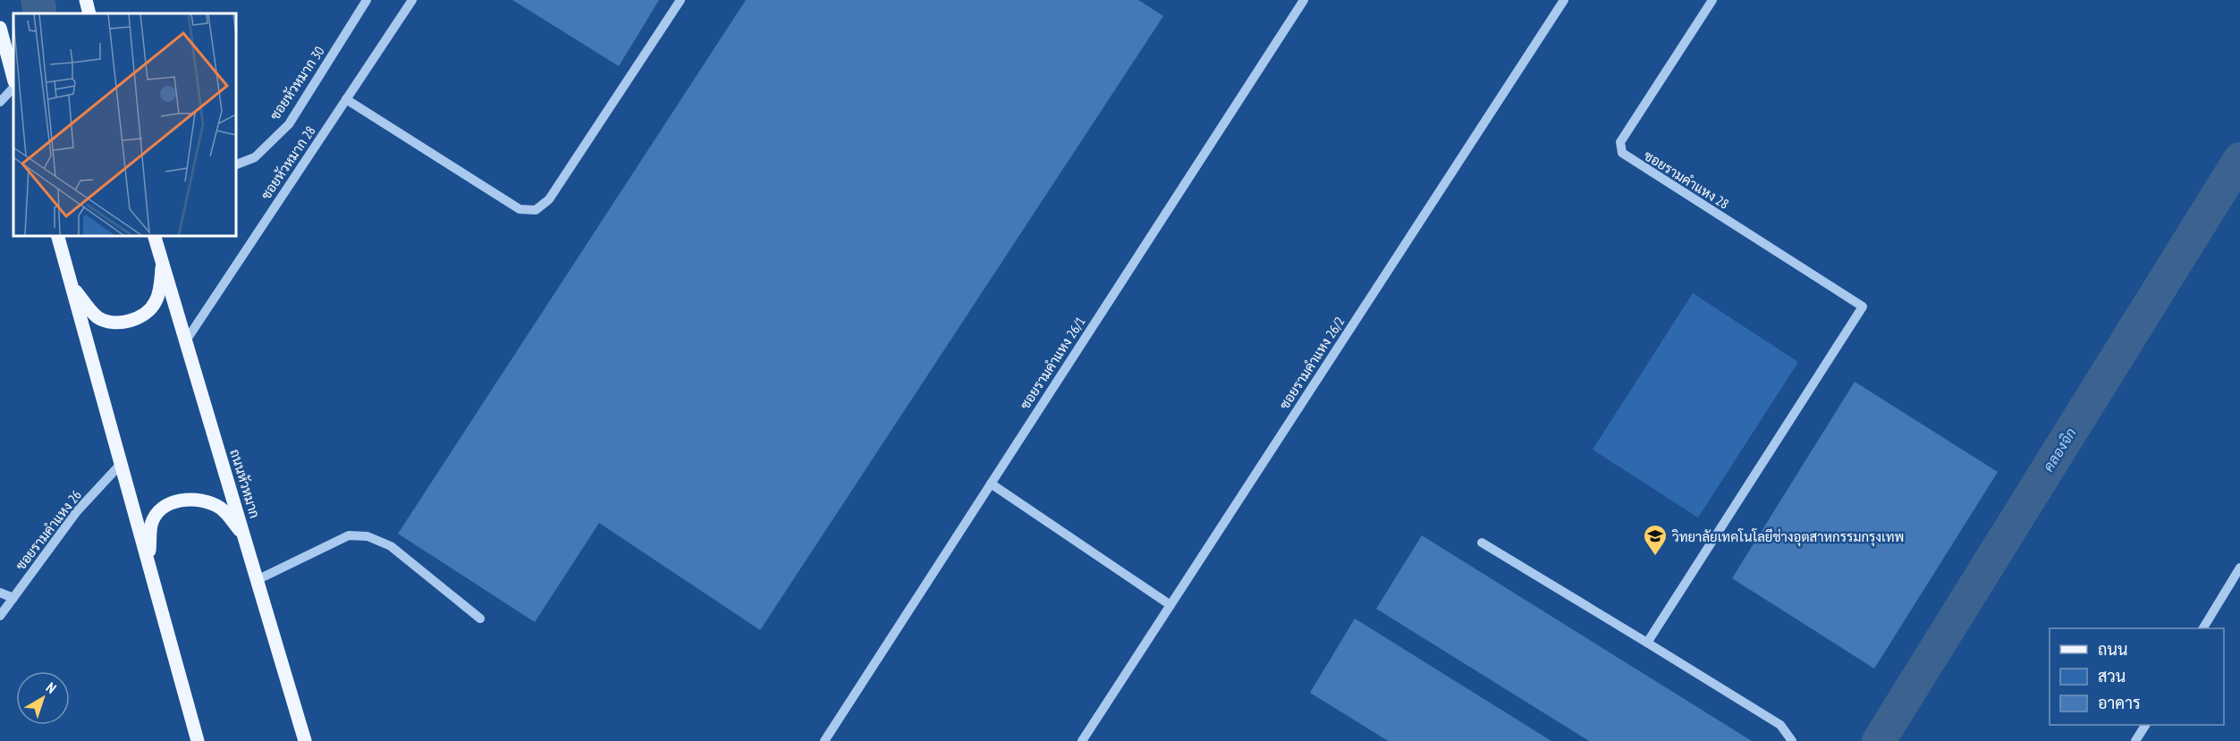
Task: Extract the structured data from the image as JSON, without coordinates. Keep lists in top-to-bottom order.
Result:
{
  "streets": {
    "main road": ["ถนนหัวหมาก"],
    "street": [
      "ซอยหัวหมาก 30",
      "ซอยหัวหมาก 28",
      "ซอยรามคำแหง 28",
      "ซอยรามคำแหง 26/1",
      "ซอยรามคำแหง 26/2",
      "ซอยรามคำแหง 26"
    ]
  },
  "crossings": [
    ["ซอยหัวหมาก 28", "ถนนหัวหมาก"]
  ],
  "water": ["คลองจิก"],
  "places": {
    "school or university": ["วิทยาลัยเทคโนโลยีช่างอุตสาหกรรมกรุงเทพ"]
  },
  "legend": ["ถนน", "สวน", "อาคาร"],
  "north": "top right"
}
